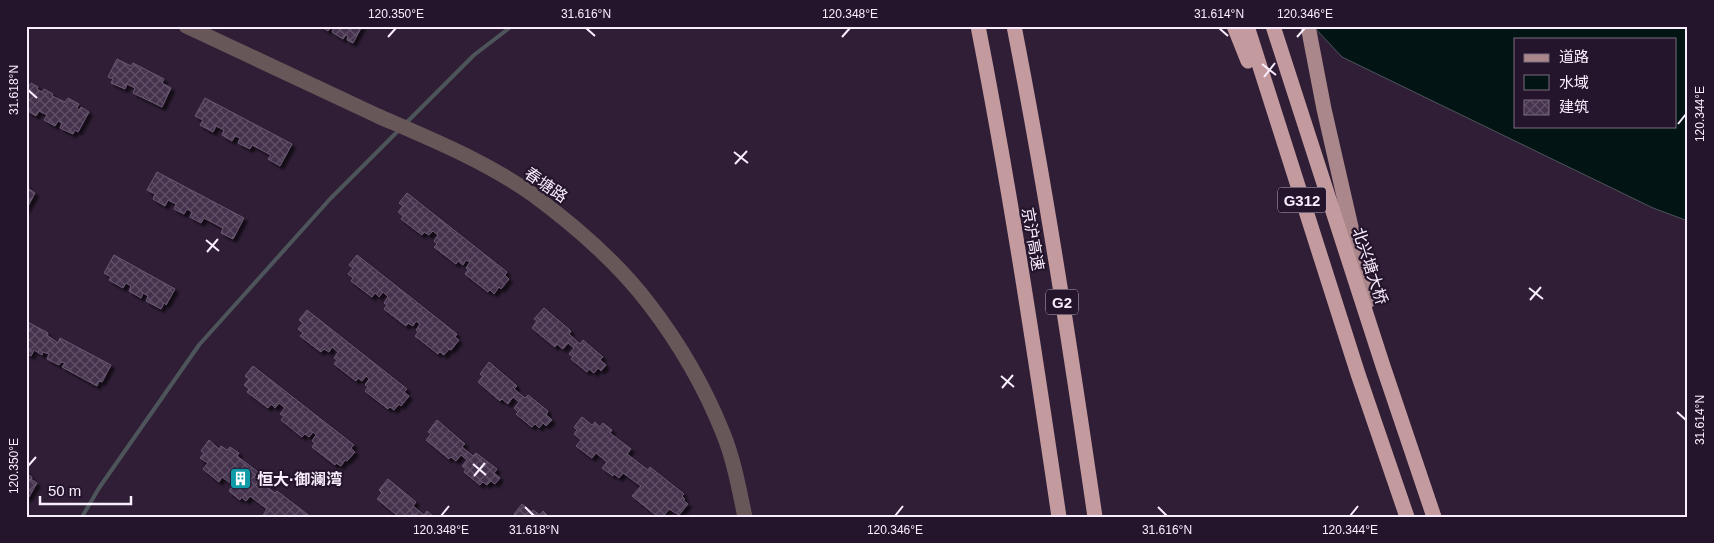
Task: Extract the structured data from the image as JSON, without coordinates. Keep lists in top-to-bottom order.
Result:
{
  "streets": {
    "highway": [
      "G312",
      "京沪高速",
      "北兴塘大桥",
      "G2"
    ],
    "street": ["春塘路"]
  },
  "places": {
    "building": ["恒大·御澜湾"]
  },
  "legend": ["道路", "水域", "建筑"],
  "scale_bar": "50 m",
  "coordinates": [
    "120.350°E",
    "31.616°N",
    "120.348°E",
    "31.614°N",
    "120.346°E",
    "31.618°N",
    "120.344°E"
  ]
}
